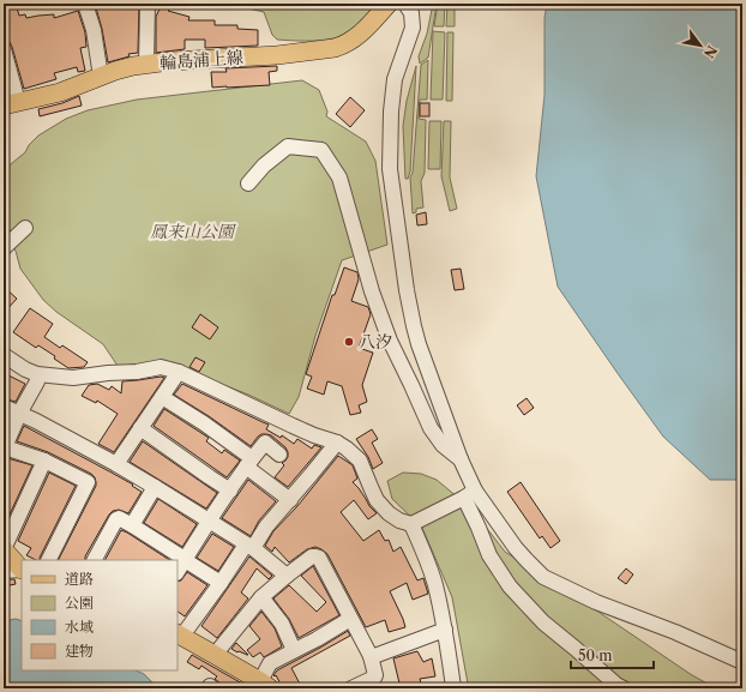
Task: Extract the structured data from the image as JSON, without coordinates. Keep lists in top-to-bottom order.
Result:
{
  "streets": {
    "main road": ["輪島浦上線"]
  },
  "parks": ["鳳来山公園"],
  "places": ["八汐"],
  "legend": [
    "道路",
    "公園",
    "水域",
    "建物"
  ],
  "scale_bar": "50 m",
  "north": "bottom right"
}
